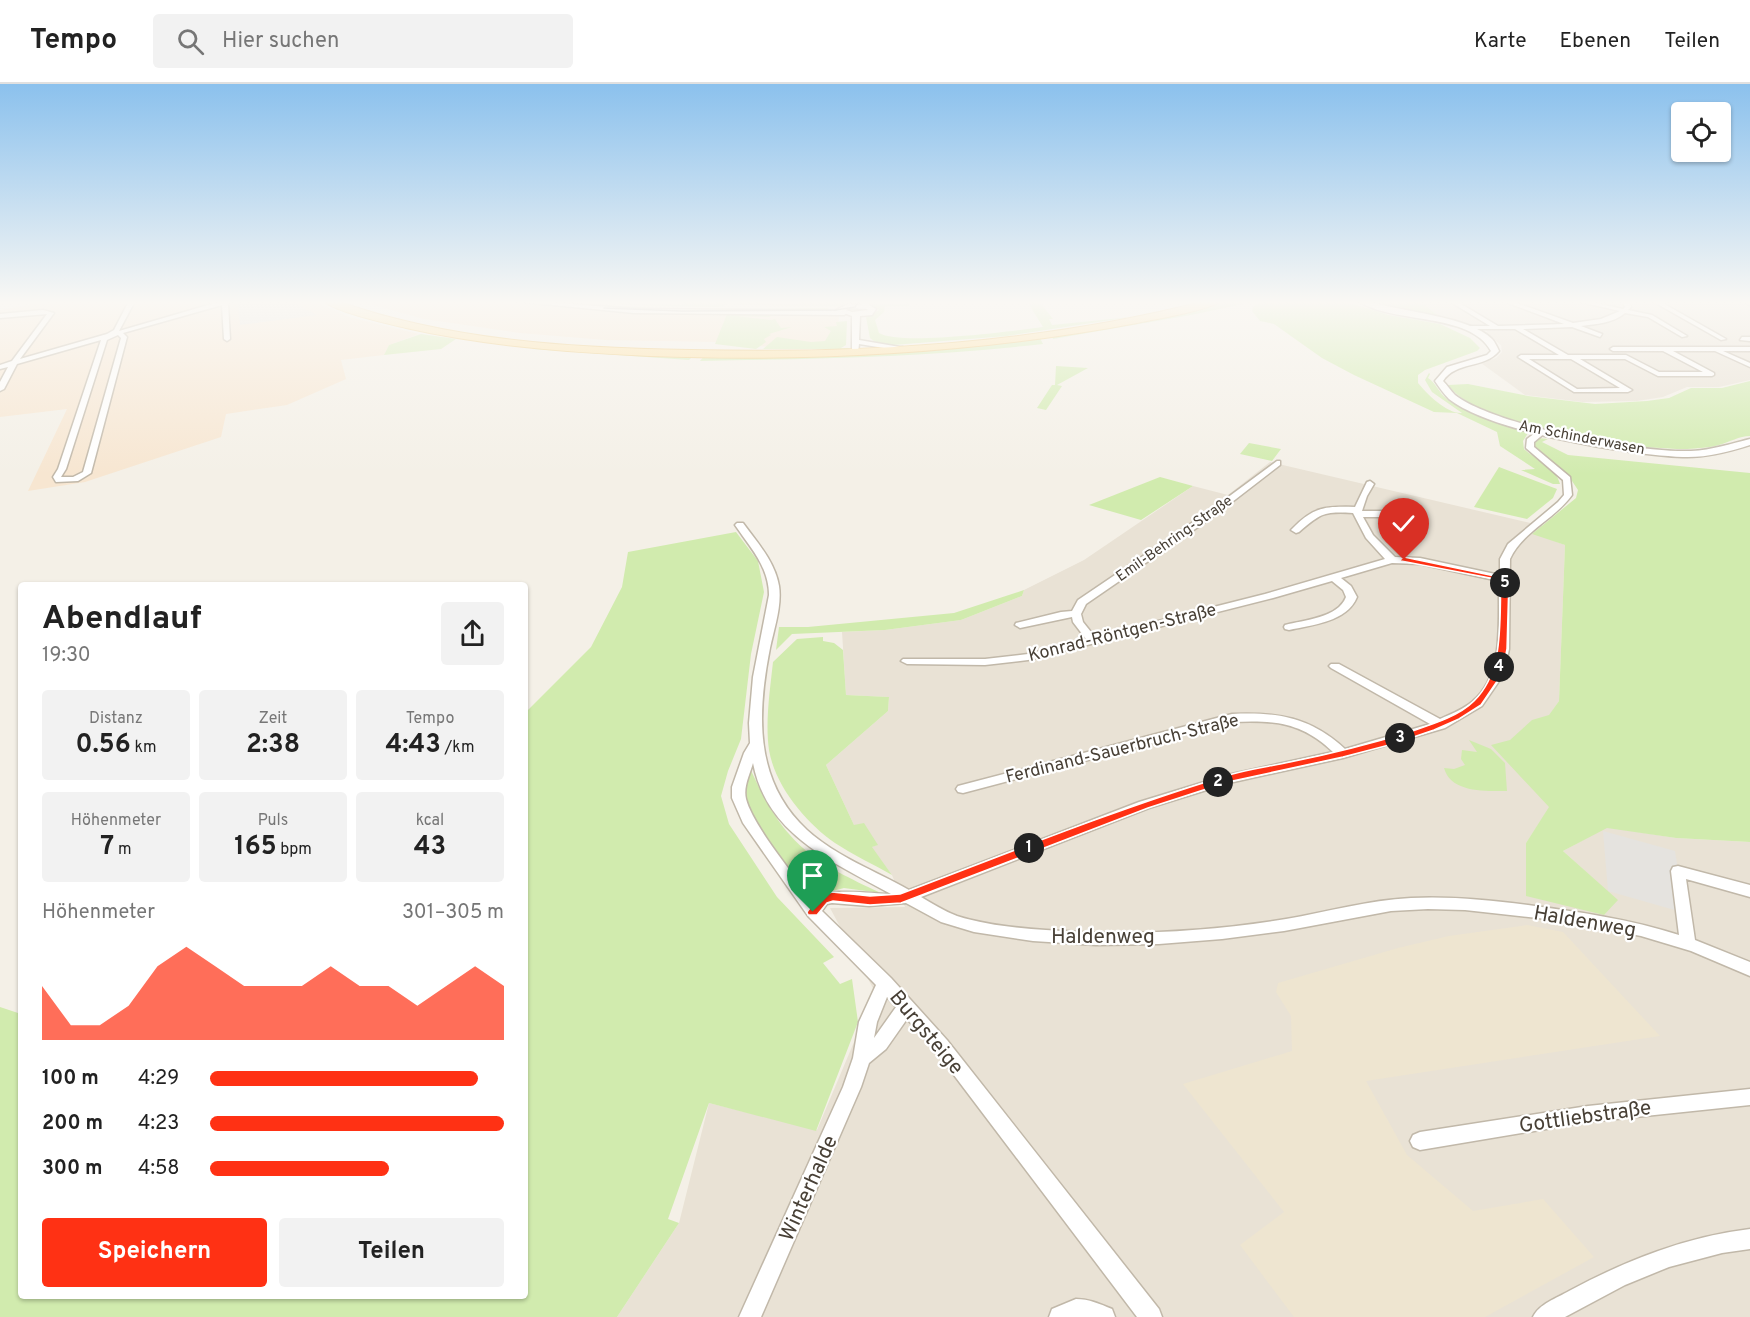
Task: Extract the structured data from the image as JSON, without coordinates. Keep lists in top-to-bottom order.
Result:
{
  "streets": {
    "street": [
      "Am Schinderwasen",
      "Emil-Behring-Straße",
      "Konrad-Röntgen-Straße",
      "Ferdinand-Sauerbruch-Straße",
      "Haldenweg",
      "Burgsteige",
      "Gottliebstraße",
      "Winterhalde"
    ]
  },
  "crossings": [
    ["Haldenweg", "Burgsteige"],
    ["Burgsteige", "Winterhalde"]
  ],
  "page": {
    "header": "Tempo",
    "search": "Hier suchen",
    "nav": ["Karte", "Ebenen", "Teilen"],
    "pins": [
      "5",
      "4",
      "3",
      "2",
      "1"
    ],
    "heading": ["Abendlauf", "19:30"],
    "stats": [
      ["Distanz", "0.56 km"],
      ["Zeit", "2:38"],
      ["Tempo", "4:43 /km"],
      ["Höhenmeter", "7 m"],
      ["Puls", "165 bpm"],
      ["kcal", "43"]
    ],
    "chart": ["Höhenmeter", "301–305 m"],
    "list": [
      {
        "name": "100 m",
        "note": "4:29"
      },
      {
        "name": "200 m",
        "note": "4:23"
      },
      {
        "name": "300 m",
        "note": "4:58"
      }
    ],
    "buttons": ["Speichern", "Teilen"]
  }
}
